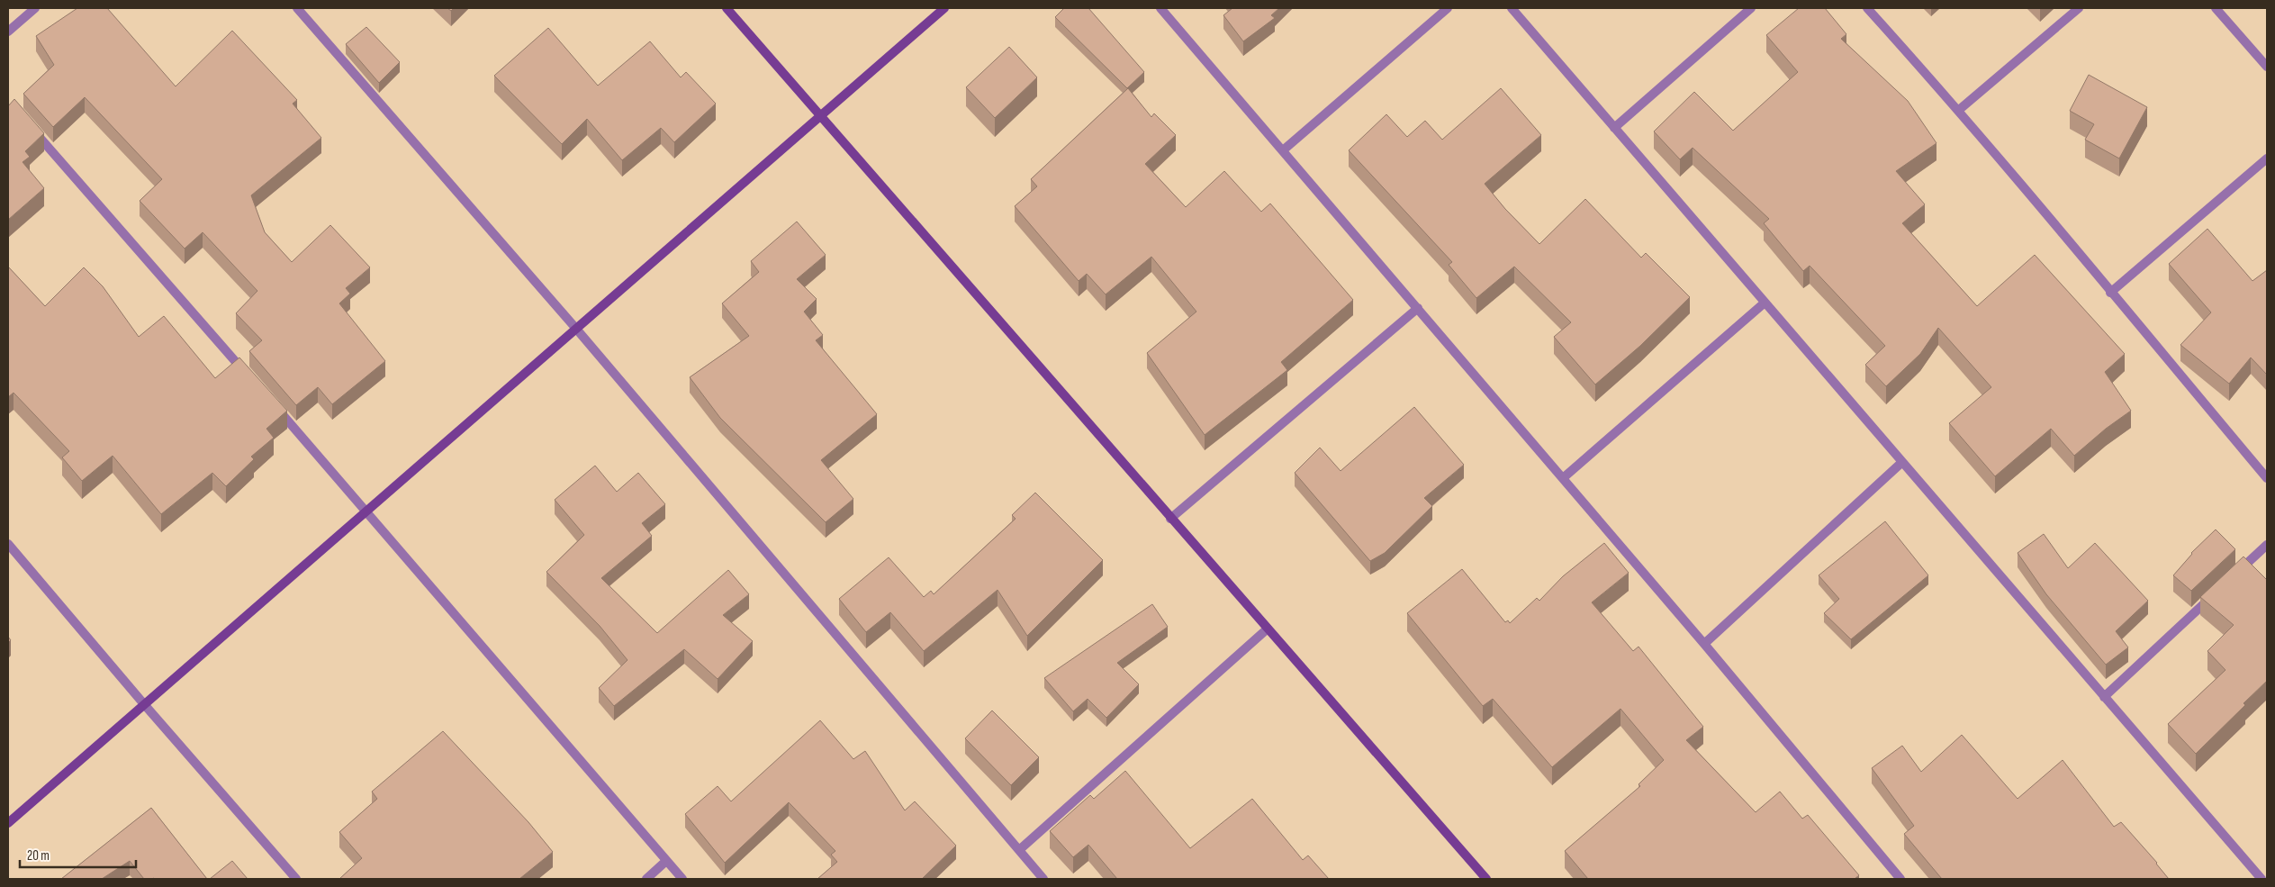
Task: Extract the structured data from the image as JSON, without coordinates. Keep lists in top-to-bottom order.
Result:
{
  "scale_bar": "20 m"
}
